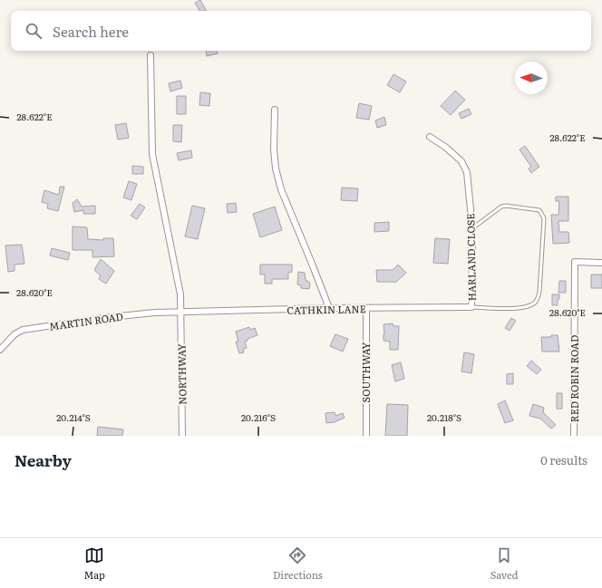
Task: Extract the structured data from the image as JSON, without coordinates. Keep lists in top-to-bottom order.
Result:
{
  "streets": {
    "street": [
      "HARLAND CLOSE",
      "CATHKIN LANE",
      "MARTIN ROAD",
      "SOUTHWAY",
      "NORTHWAY",
      "RED ROBIN ROAD"
    ]
  },
  "crossings": [
    ["HARLAND CLOSE", "CATHKIN LANE"],
    ["CATHKIN LANE", "MARTIN ROAD"],
    ["CATHKIN LANE", "SOUTHWAY"],
    ["CATHKIN LANE", "NORTHWAY"],
    ["MARTIN ROAD", "NORTHWAY"]
  ],
  "north": "left",
  "page": {
    "search": "Search here",
    "heading": ["Nearby", "0 results"],
    "nav": ["Map", "Directions", "Saved"]
  },
  "coordinates": [
    "28.622°E",
    "28.620°E",
    "20.214°S",
    "20.216°S",
    "20.218°S"
  ]
}
